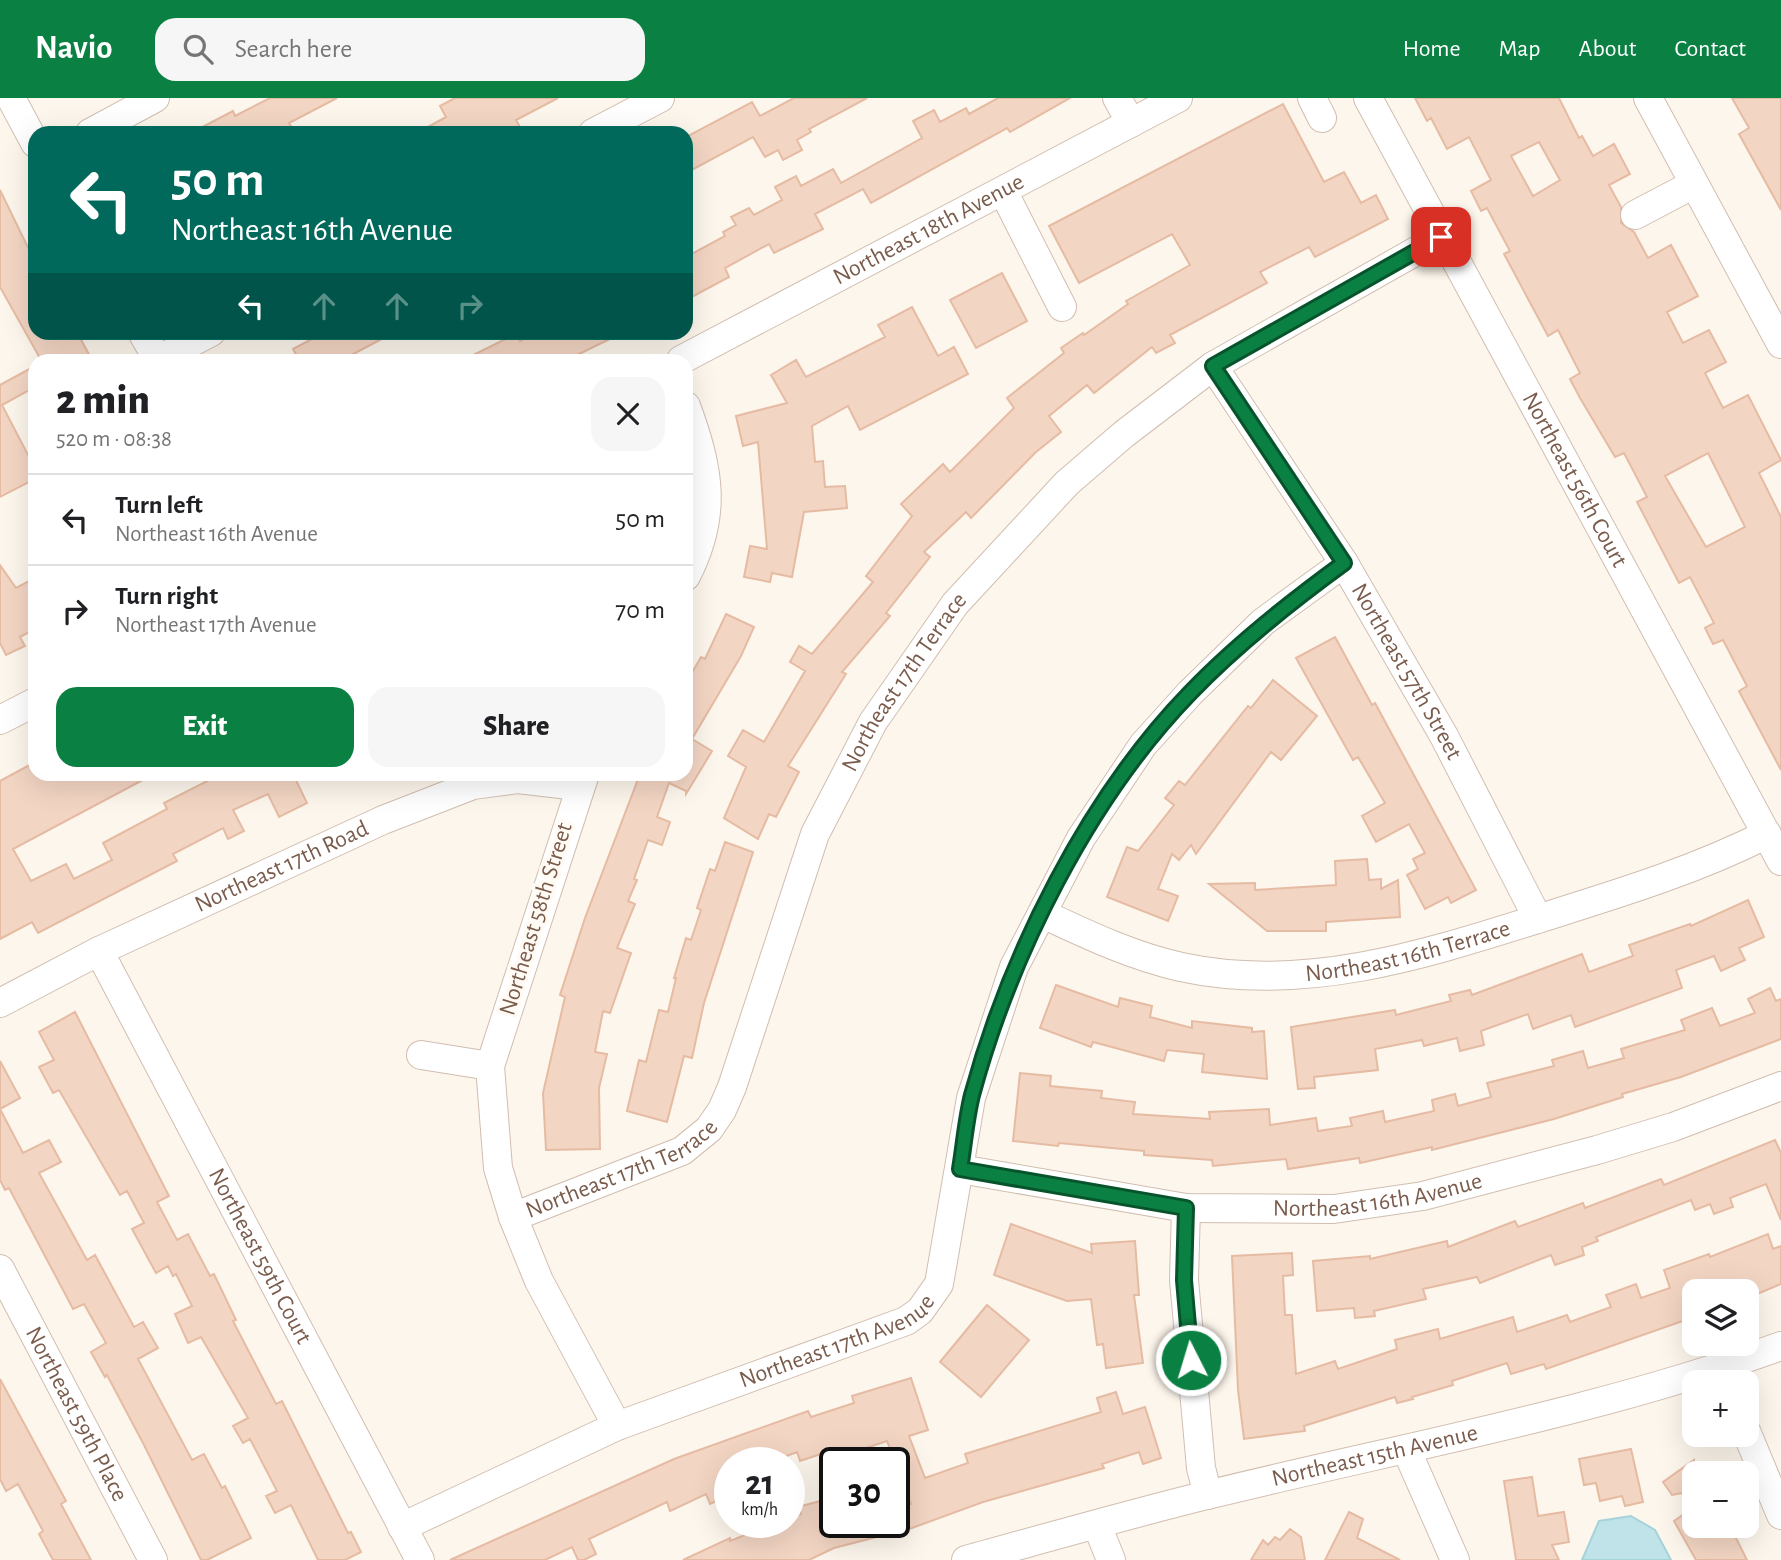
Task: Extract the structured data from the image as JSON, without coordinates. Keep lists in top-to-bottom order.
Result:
{
  "streets": {
    "street": [
      "Northeast 18th Avenue",
      "Northeast 56th Court",
      "Northeast 57th Street",
      "Northeast 17th Terrace",
      "Northeast 17th Road",
      "Northeast 58th Street",
      "Northeast 16th Terrace",
      "Northeast 16th Avenue",
      "Northeast 59th Court",
      "Northeast 17th Avenue",
      "Northeast 59th Place",
      "Northeast 15th Avenue"
    ]
  },
  "crossings": [
    ["Northeast 56th Court", "Northeast 17th Terrace"],
    ["Northeast 56th Court", "Northeast 16th Terrace"],
    ["Northeast 57th Street", "Northeast 17th Terrace"],
    ["Northeast 57th Street", "Northeast 16th Terrace"],
    ["Northeast 57th Street", "Northeast 17th Avenue"],
    ["Northeast 17th Terrace", "Northeast 58th Street"],
    ["Northeast 17th Road", "Northeast 59th Court"],
    ["Northeast 58th Street", "Northeast 17th Avenue"],
    ["Northeast 16th Terrace", "Northeast 17th Avenue"],
    ["Northeast 16th Avenue", "Northeast 17th Avenue"],
    ["Northeast 59th Court", "Northeast 17th Avenue"]
  ],
  "page": {
    "header": "Navio",
    "search": "Search here",
    "nav": [
      "Home",
      "Map",
      "About",
      "Contact"
    ],
    "turn": ["50 m", "Northeast 16th Avenue"],
    "heading": ["2 min", "520 m · 08:38"],
    "list": [
      {
        "name": "Turn left",
        "note": "Northeast 16th Avenue",
        "value": "50 m"
      },
      {
        "name": "Turn right",
        "note": "Northeast 17th Avenue",
        "value": "70 m"
      }
    ],
    "buttons": ["Exit", "Share"],
    "map_buttons": ["+", "−"],
    "speed": "21 km/h",
    "limit": "30"
  }
}
